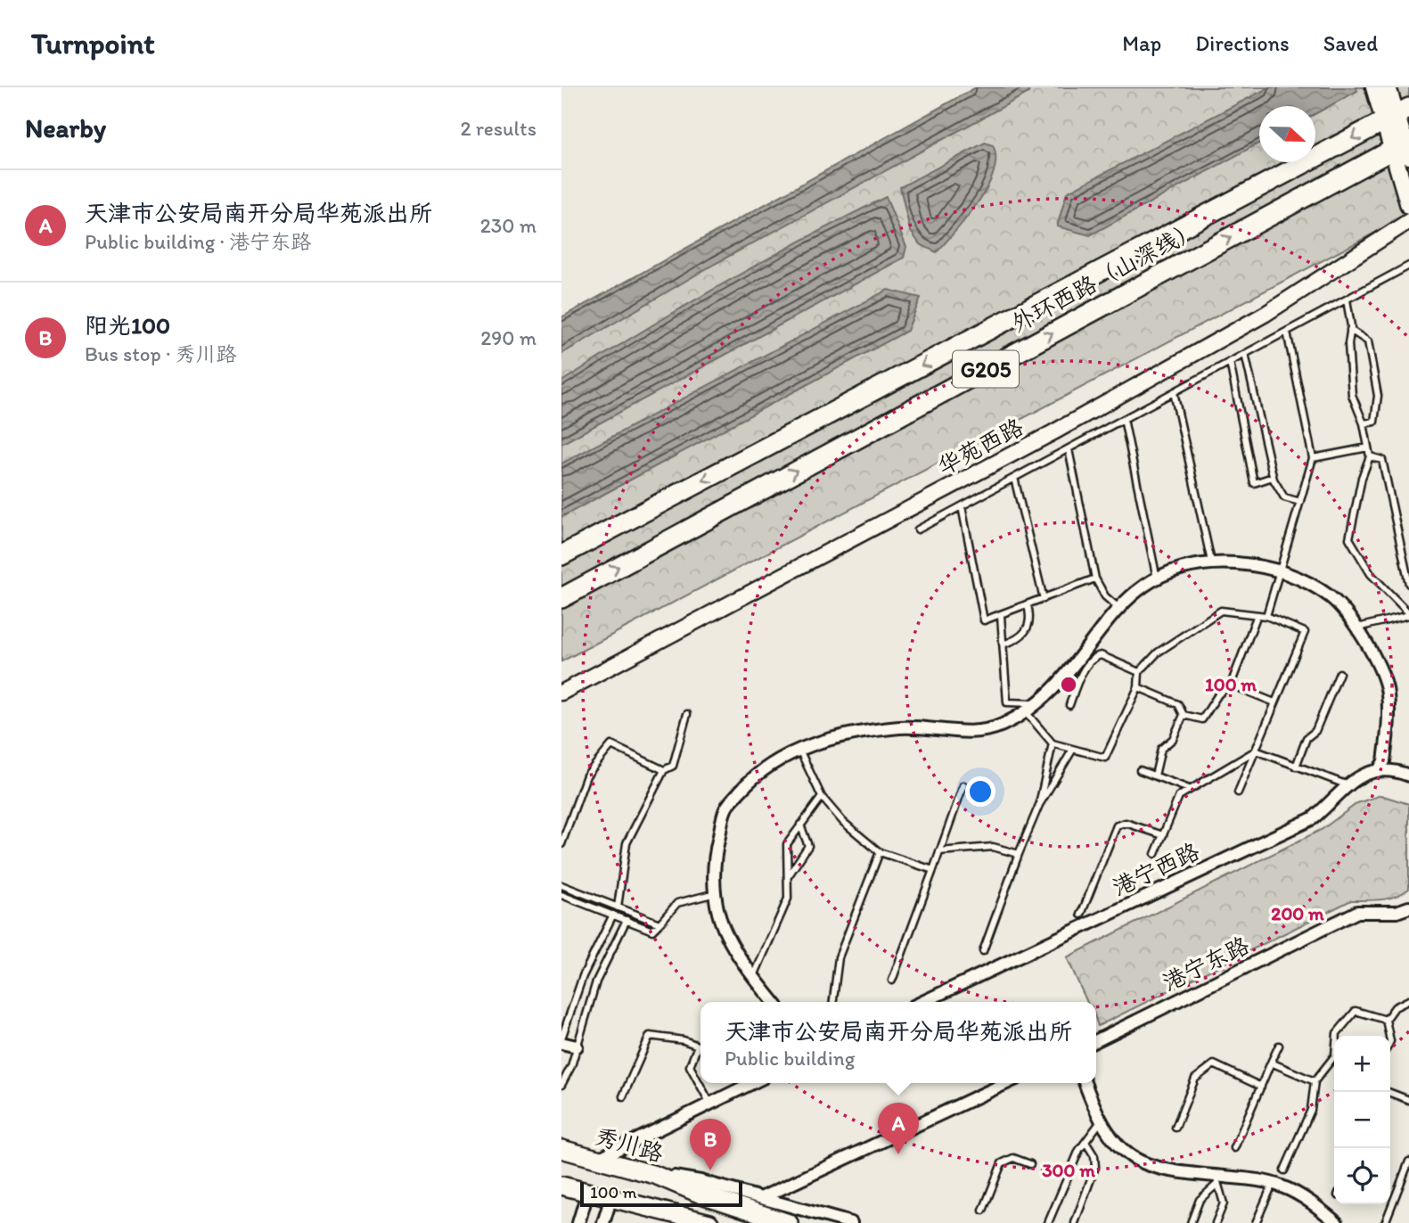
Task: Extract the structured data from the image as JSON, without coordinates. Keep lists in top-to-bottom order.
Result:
{
  "streets": {
    "highway": ["外环西路（山深线）", "G205"],
    "main road": ["秀川路"],
    "street": ["华苑西路", "港宁西路", "港宁东路"]
  },
  "scale_bar": "100 m",
  "north": "right",
  "page": {
    "header": "Turnpoint",
    "nav": ["Map", "Directions", "Saved"],
    "heading": ["Nearby", "2 results"],
    "list": [
      {
        "mark": "A",
        "name": "天津市公安局南开分局华苑派出所",
        "note": "Public building · 港宁东路",
        "value": "230 m"
      },
      {
        "mark": "B",
        "name": "阳光100",
        "note": "Bus stop · 秀川路",
        "value": "290 m"
      }
    ],
    "popup": ["天津市公安局南开分局华苑派出所", "Public building"],
    "map_buttons": ["+", "−"],
    "pins": ["A", "B"],
    "scale": "100 m"
  },
  "rings": ["100 m", "200 m", "300 m"]
}
